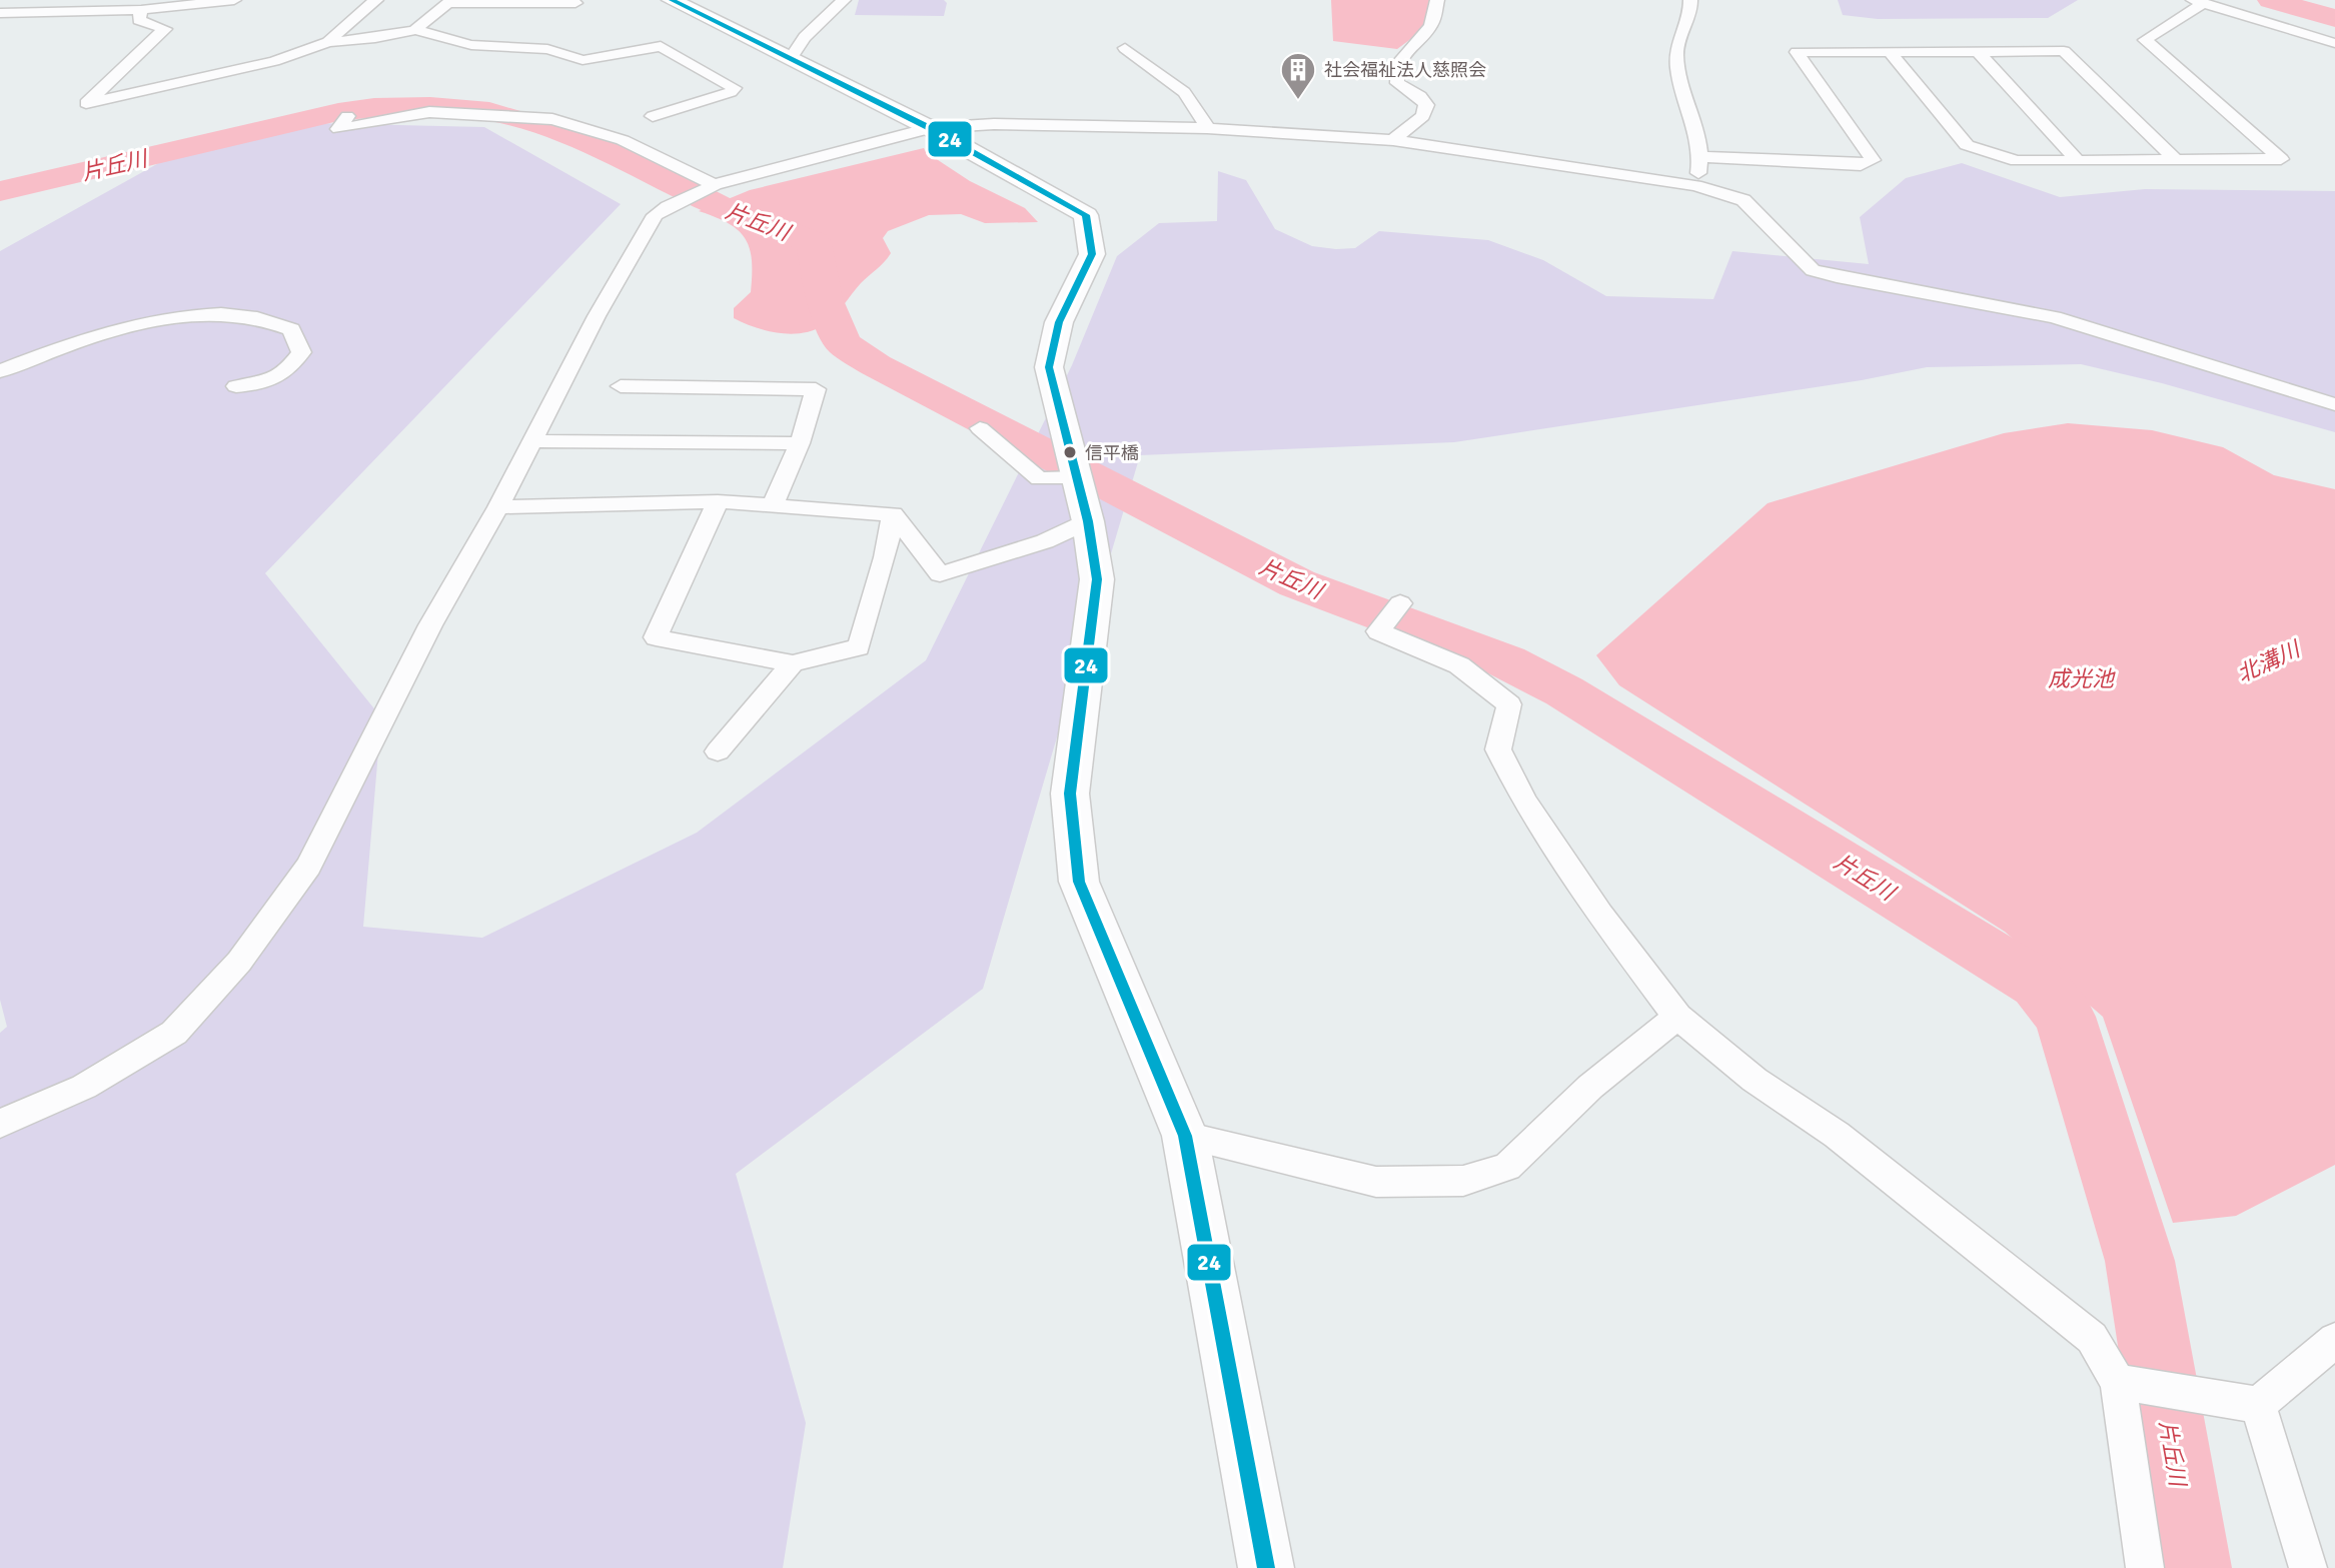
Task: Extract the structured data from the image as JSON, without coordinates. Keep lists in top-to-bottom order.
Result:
{
  "water": ["片丘川", "北溝川", "成光池"],
  "places": {
    "building": ["社会福祉法人慈照会"],
    "other": ["信平橋"]
  },
  "lines": ["transit line 24"]
}
